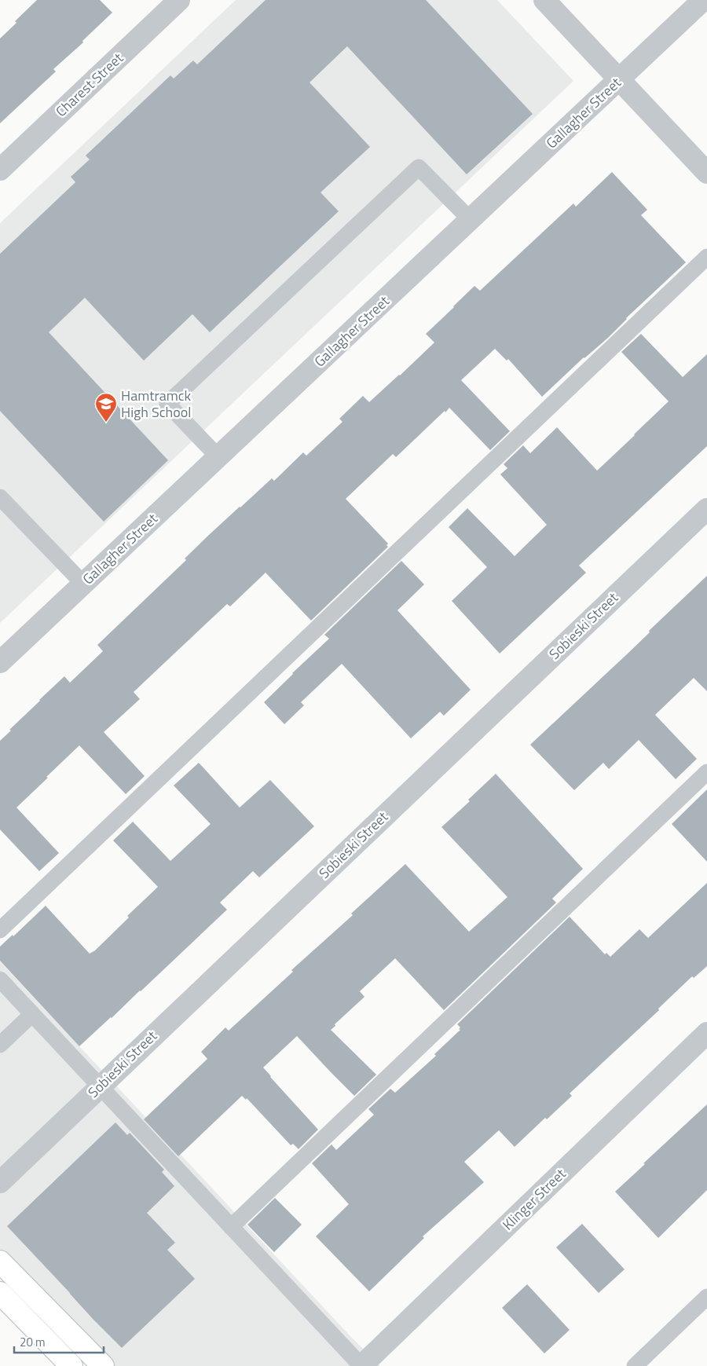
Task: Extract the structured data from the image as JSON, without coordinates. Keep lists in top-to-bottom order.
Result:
{
  "streets": {
    "street": [
      "Charest Street",
      "Gallagher Street",
      "Sobieski Street",
      "Klinger Street"
    ]
  },
  "places": {
    "school or university": ["Hamtramck High School"]
  },
  "scale_bar": "20 m"
}
